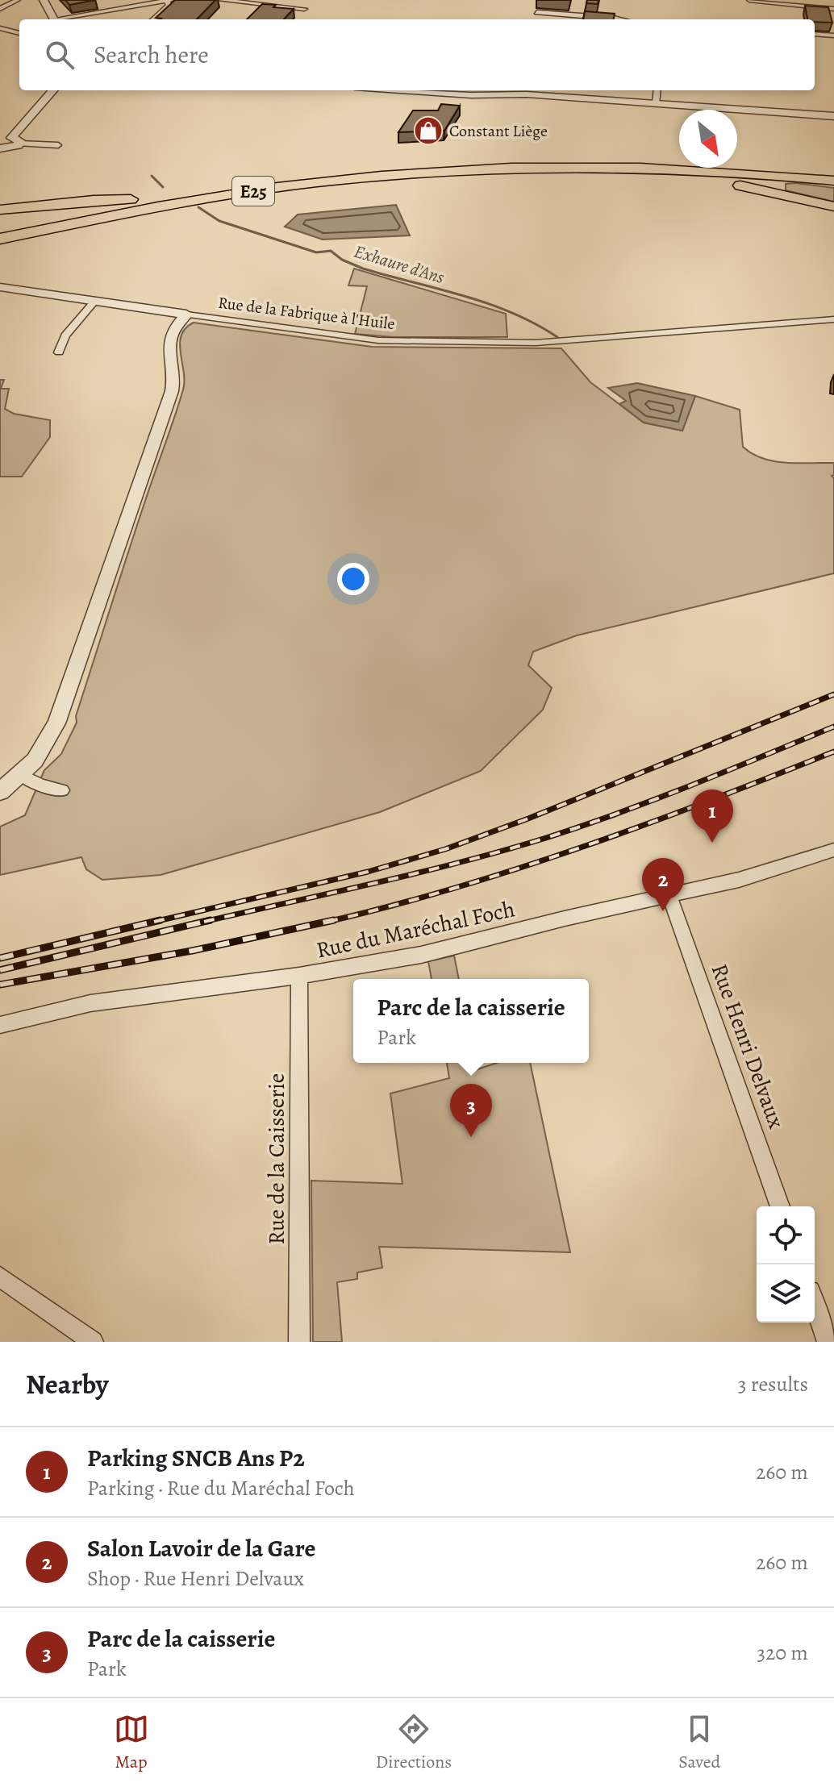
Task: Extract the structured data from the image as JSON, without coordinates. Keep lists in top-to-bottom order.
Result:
{
  "streets": {
    "highway": ["E25"],
    "street": [
      "Rue de la Fabrique à l'Huile",
      "Rue du Maréchal Foch",
      "Rue Henri Delvaux",
      "Rue de la Caisserie"
    ]
  },
  "crossings": [
    ["Rue du Maréchal Foch", "Rue Henri Delvaux"],
    ["Rue du Maréchal Foch", "Rue de la Caisserie"]
  ],
  "water": ["Exhaure d'Ans"],
  "places": {
    "shop": ["Constant Liège"]
  },
  "north": "bottom right",
  "page": {
    "search": "Search here",
    "pins": ["1", "2", "3"],
    "popup": ["Parc de la caisserie", "Park"],
    "heading": ["Nearby", "3 results"],
    "list": [
      {
        "mark": "1",
        "name": "Parking SNCB Ans P2",
        "note": "Parking · Rue du Maréchal Foch",
        "value": "260 m"
      },
      {
        "mark": "2",
        "name": "Salon Lavoir de la Gare",
        "note": "Shop · Rue Henri Delvaux",
        "value": "260 m"
      },
      {
        "mark": "3",
        "name": "Parc de la caisserie",
        "note": "Park",
        "value": "320 m"
      }
    ],
    "nav": ["Map", "Directions", "Saved"]
  }
}
